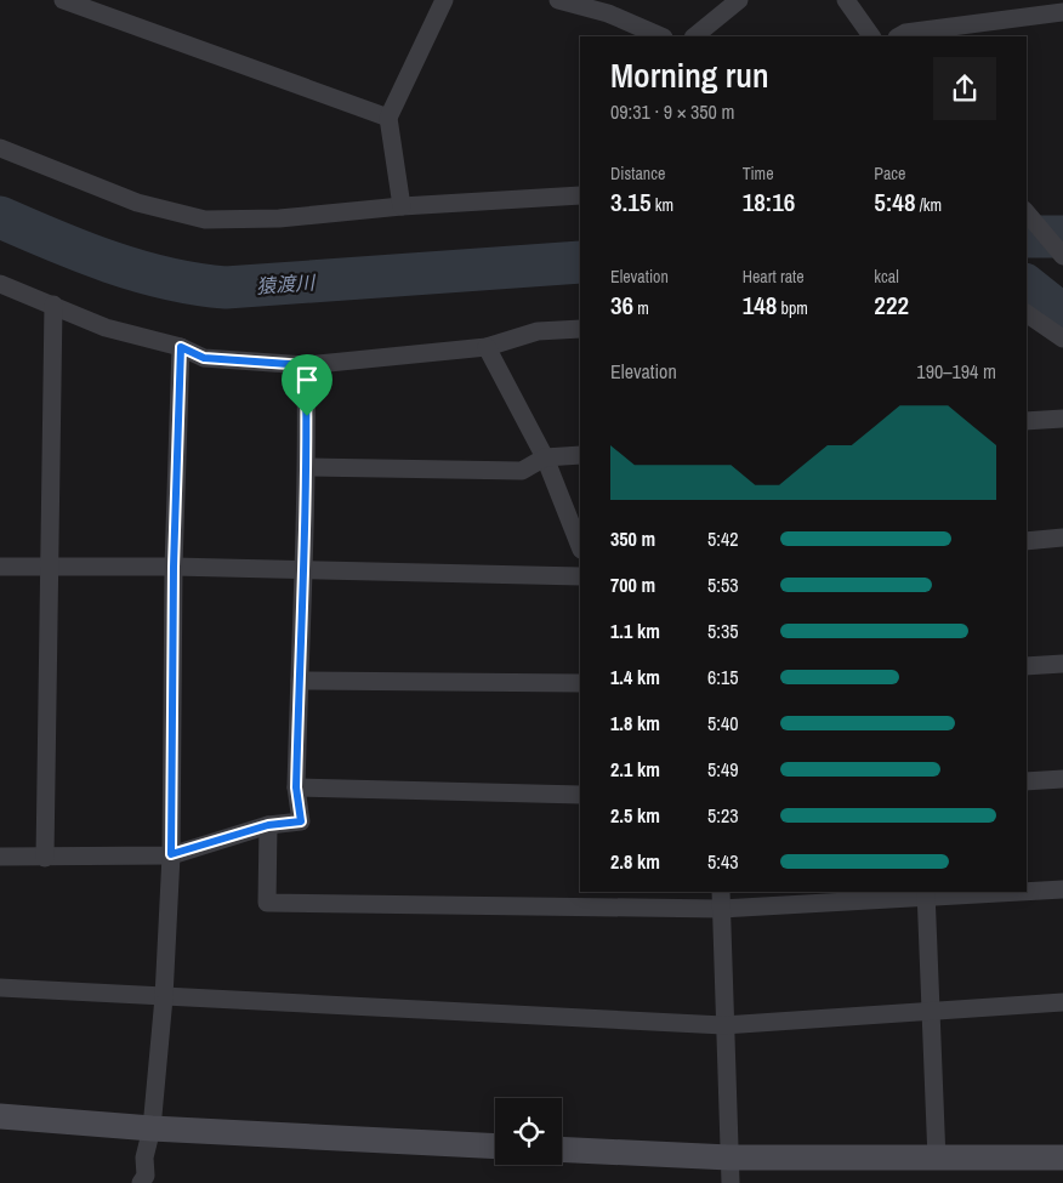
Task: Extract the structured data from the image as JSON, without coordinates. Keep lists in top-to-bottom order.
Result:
{
  "water": ["猿渡川"],
  "page": {
    "heading": ["Morning run", "09:31 · 9 × 350 m"],
    "stats": [
      ["Distance", "3.15 km"],
      ["Time", "18:16"],
      ["Pace", "5:48 /km"],
      ["Elevation", "36 m"],
      ["Heart rate", "148 bpm"],
      ["kcal", "222"]
    ],
    "chart": ["Elevation", "190–194 m"],
    "list": [
      {
        "name": "350 m",
        "note": "5:42"
      },
      {
        "name": "700 m",
        "note": "5:53"
      },
      {
        "name": "1.1 km",
        "note": "5:35"
      },
      {
        "name": "1.4 km",
        "note": "6:15"
      },
      {
        "name": "1.8 km",
        "note": "5:40"
      },
      {
        "name": "2.1 km",
        "note": "5:49"
      },
      {
        "name": "2.5 km",
        "note": "5:23"
      },
      {
        "name": "2.8 km",
        "note": "5:43"
      }
    ]
  }
}
